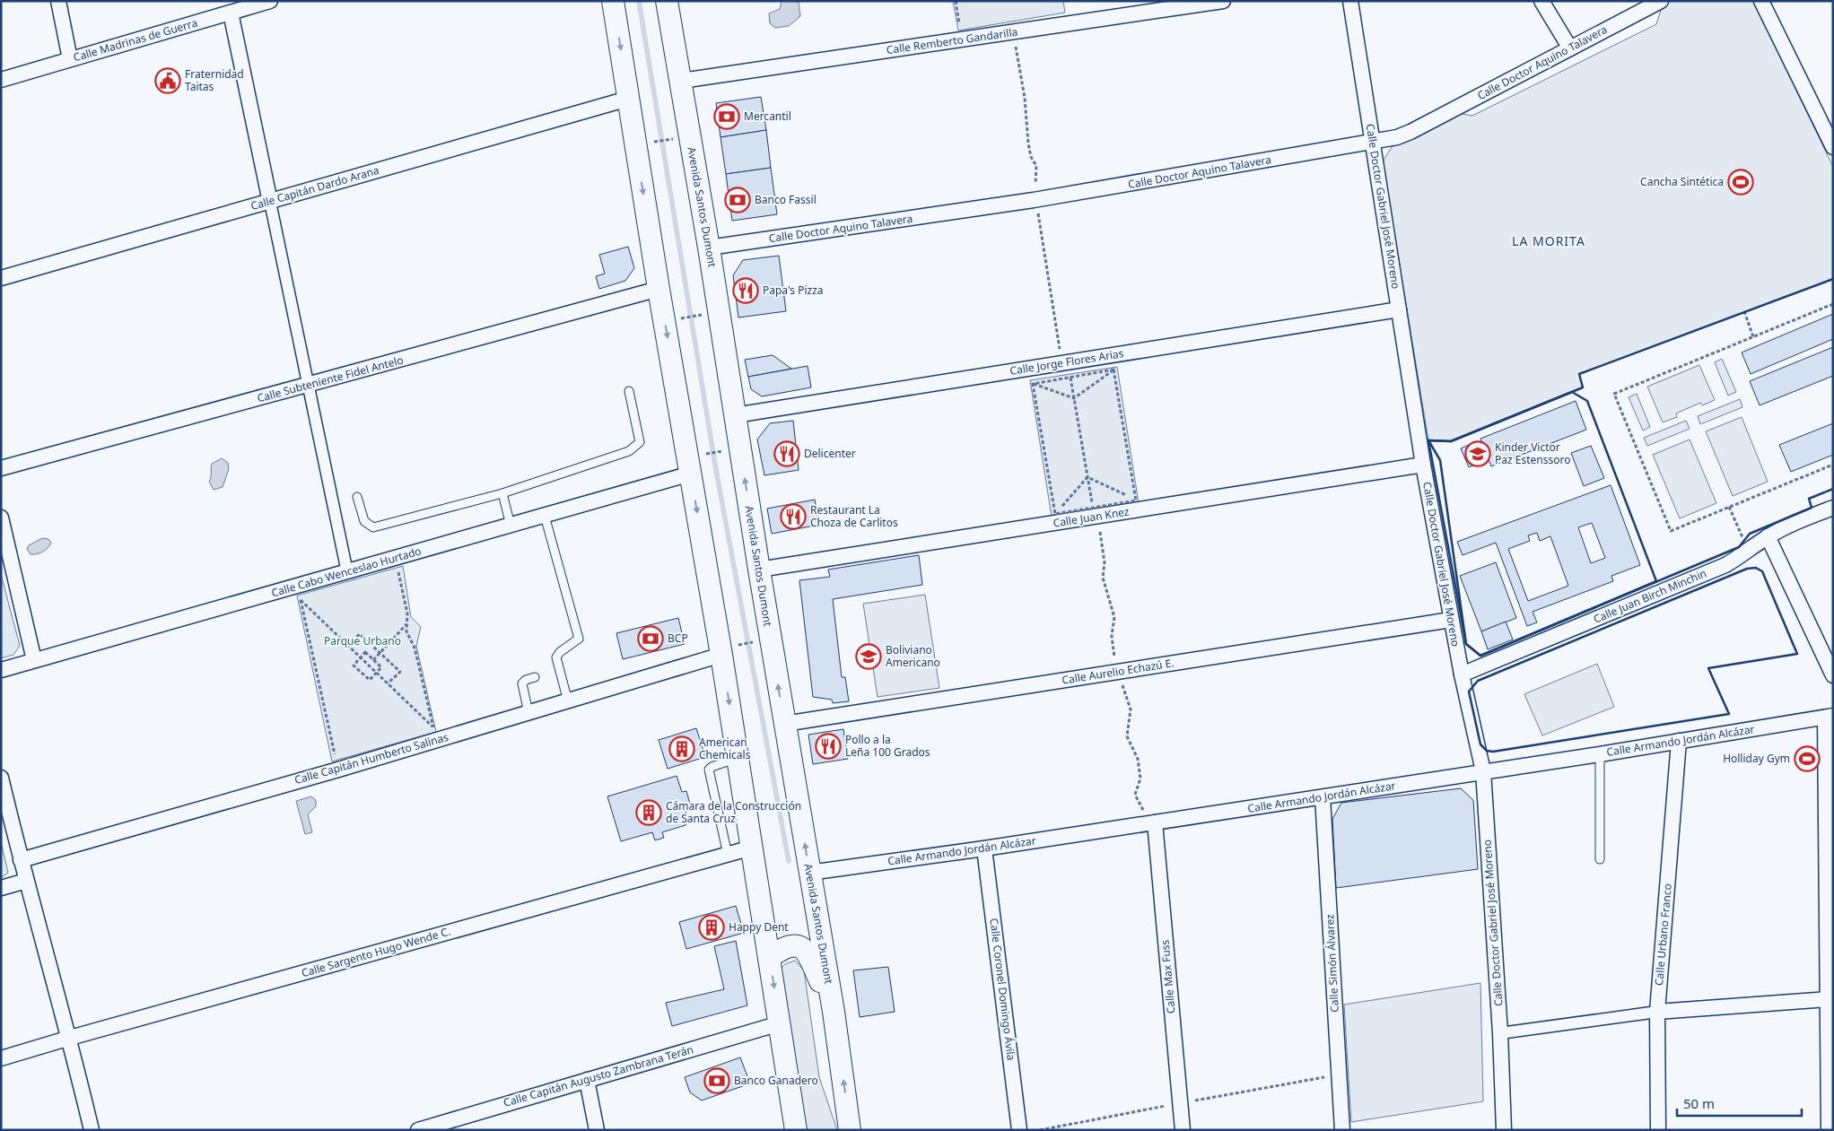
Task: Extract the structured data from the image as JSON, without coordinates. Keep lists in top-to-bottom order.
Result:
{
  "streets": {
    "main road": ["Avenida Santos Dumont"],
    "street": [
      "Calle Madrinas de Guerra",
      "Calle Remberto Gandarilla",
      "Calle Doctor Aquino Talavera",
      "Calle Capitán Dardo Arana",
      "Calle Doctor Gabriel José Moreno",
      "Calle Jorge Flores Arias",
      "Calle Subteniente Fidel Antelo",
      "Calle Juan Knez",
      "Calle Cabo Wenceslao Hurtado",
      "Calle Juan Birch Minchin",
      "Calle Aurelio Echazú E.",
      "Calle Armando Jordán Alcázar",
      "Calle Capitán Humberto Salinas",
      "Calle Urbano Franco",
      "Calle Sargento Hugo Wende C.",
      "Calle Simón Álvarez",
      "Calle Max Fuss",
      "Calle Coronel Domingo Ávila",
      "Calle Capitán Augusto Zambrana Terán"
    ]
  },
  "crossings": [
    ["Calle Remberto Gandarilla", "Avenida Santos Dumont"],
    ["Calle Doctor Aquino Talavera", "Calle Doctor Gabriel José Moreno"],
    ["Calle Doctor Aquino Talavera", "Avenida Santos Dumont"],
    ["Calle Doctor Gabriel José Moreno", "Calle Jorge Flores Arias"],
    ["Calle Doctor Gabriel José Moreno", "Calle Juan Knez"],
    ["Calle Doctor Gabriel José Moreno", "Calle Juan Birch Minchin"],
    ["Calle Doctor Gabriel José Moreno", "Calle Aurelio Echazú E."],
    ["Calle Doctor Gabriel José Moreno", "Calle Armando Jordán Alcázar"],
    ["Avenida Santos Dumont", "Calle Jorge Flores Arias"],
    ["Avenida Santos Dumont", "Calle Juan Knez"],
    ["Avenida Santos Dumont", "Calle Aurelio Echazú E."],
    ["Avenida Santos Dumont", "Calle Armando Jordán Alcázar"],
    ["Calle Armando Jordán Alcázar", "Calle Urbano Franco"],
    ["Calle Armando Jordán Alcázar", "Calle Simón Álvarez"],
    ["Calle Armando Jordán Alcázar", "Calle Max Fuss"],
    ["Calle Armando Jordán Alcázar", "Calle Coronel Domingo Ávila"]
  ],
  "districts": ["LA MORITA"],
  "parks": ["Parque Urbano"],
  "places": {
    "public building": ["Fraternidad Taitas"],
    "bank": [
      "Mercantil",
      "Banco Fassil",
      "BCP",
      "Banco Ganadero"
    ],
    "sports": ["Cancha Sintética", "Holliday Gym"],
    "restaurant": [
      "Papa's Pizza",
      "Delicenter",
      "Restaurant La Choza de Carlitos",
      "Pollo a la Leña 100 Grados"
    ],
    "school or university": ["Kinder Victor Paz Estenssoro", "Boliviano Americano"],
    "building": ["American Chemicals", "Cámara de la Construcción de Santa Cruz", "Happy Dent"]
  },
  "scale_bar": "50 m"
}
